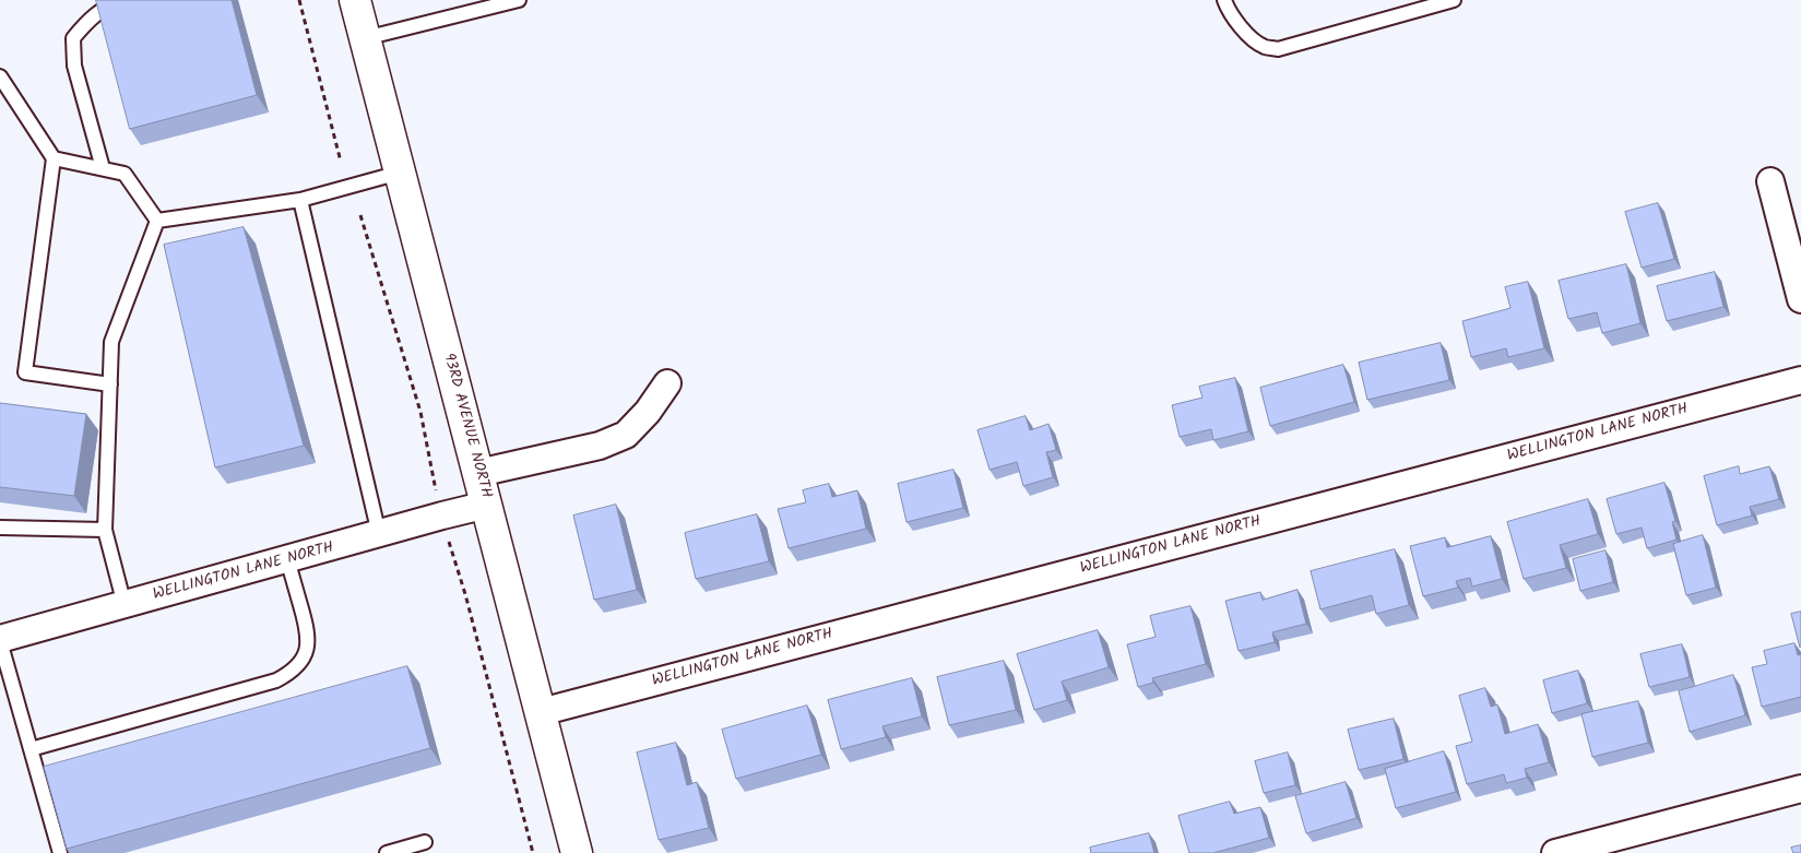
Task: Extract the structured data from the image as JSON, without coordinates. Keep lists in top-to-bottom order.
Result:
{
  "streets": {
    "street": ["93RD AVENUE NORTH", "WELLINGTON LANE NORTH"]
  },
  "crossings": [
    ["93RD AVENUE NORTH", "WELLINGTON LANE NORTH"]
  ]
}
